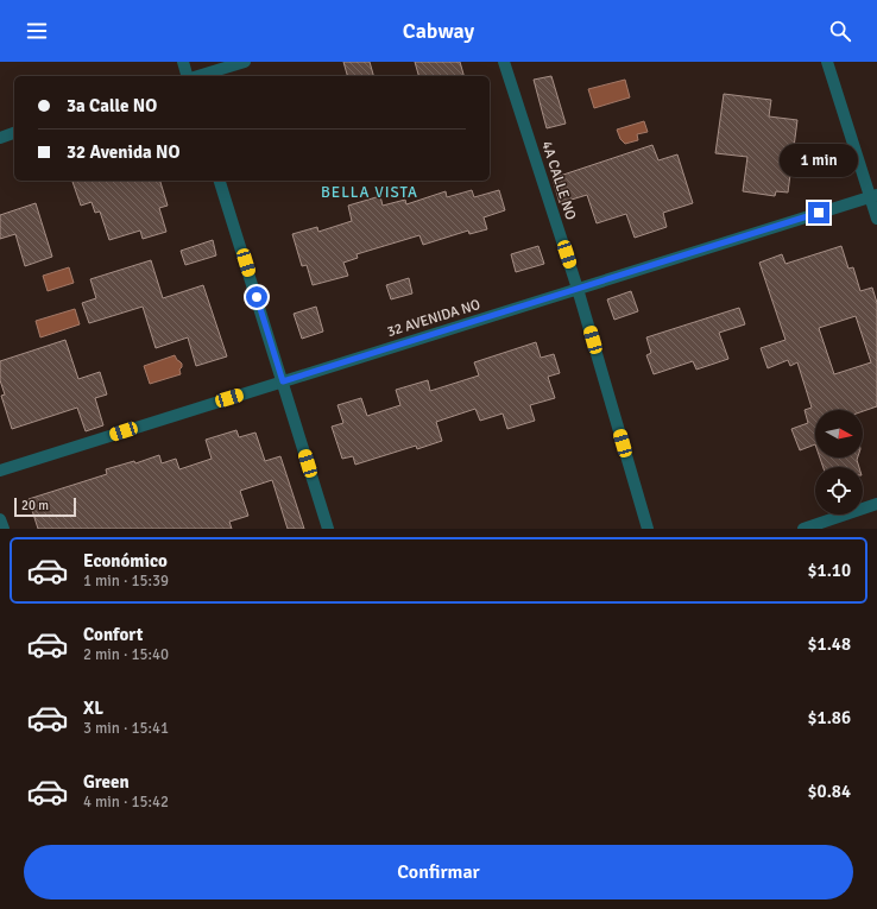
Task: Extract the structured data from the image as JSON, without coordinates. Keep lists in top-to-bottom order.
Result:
{
  "streets": {
    "street": ["4A CALLE NO", "32 AVENIDA NO"]
  },
  "crossings": [
    ["4A CALLE NO", "32 AVENIDA NO"]
  ],
  "districts": ["BELLA VISTA"],
  "scale_bar": "20 m",
  "north": "right",
  "page": {
    "header": "Cabway",
    "banner": ["3a Calle NO", "32 Avenida NO"],
    "bubble": "1 min",
    "scale": "20 m",
    "list": [
      {
        "name": "Económico",
        "note": "1 min · 15:39",
        "value": "$1.10"
      },
      {
        "name": "Confort",
        "note": "2 min · 15:40",
        "value": "$1.48"
      },
      {
        "name": "XL",
        "note": "3 min · 15:41",
        "value": "$1.86"
      },
      {
        "name": "Green",
        "note": "4 min · 15:42",
        "value": "$0.84"
      }
    ],
    "buttons": "Confirmar"
  }
}
